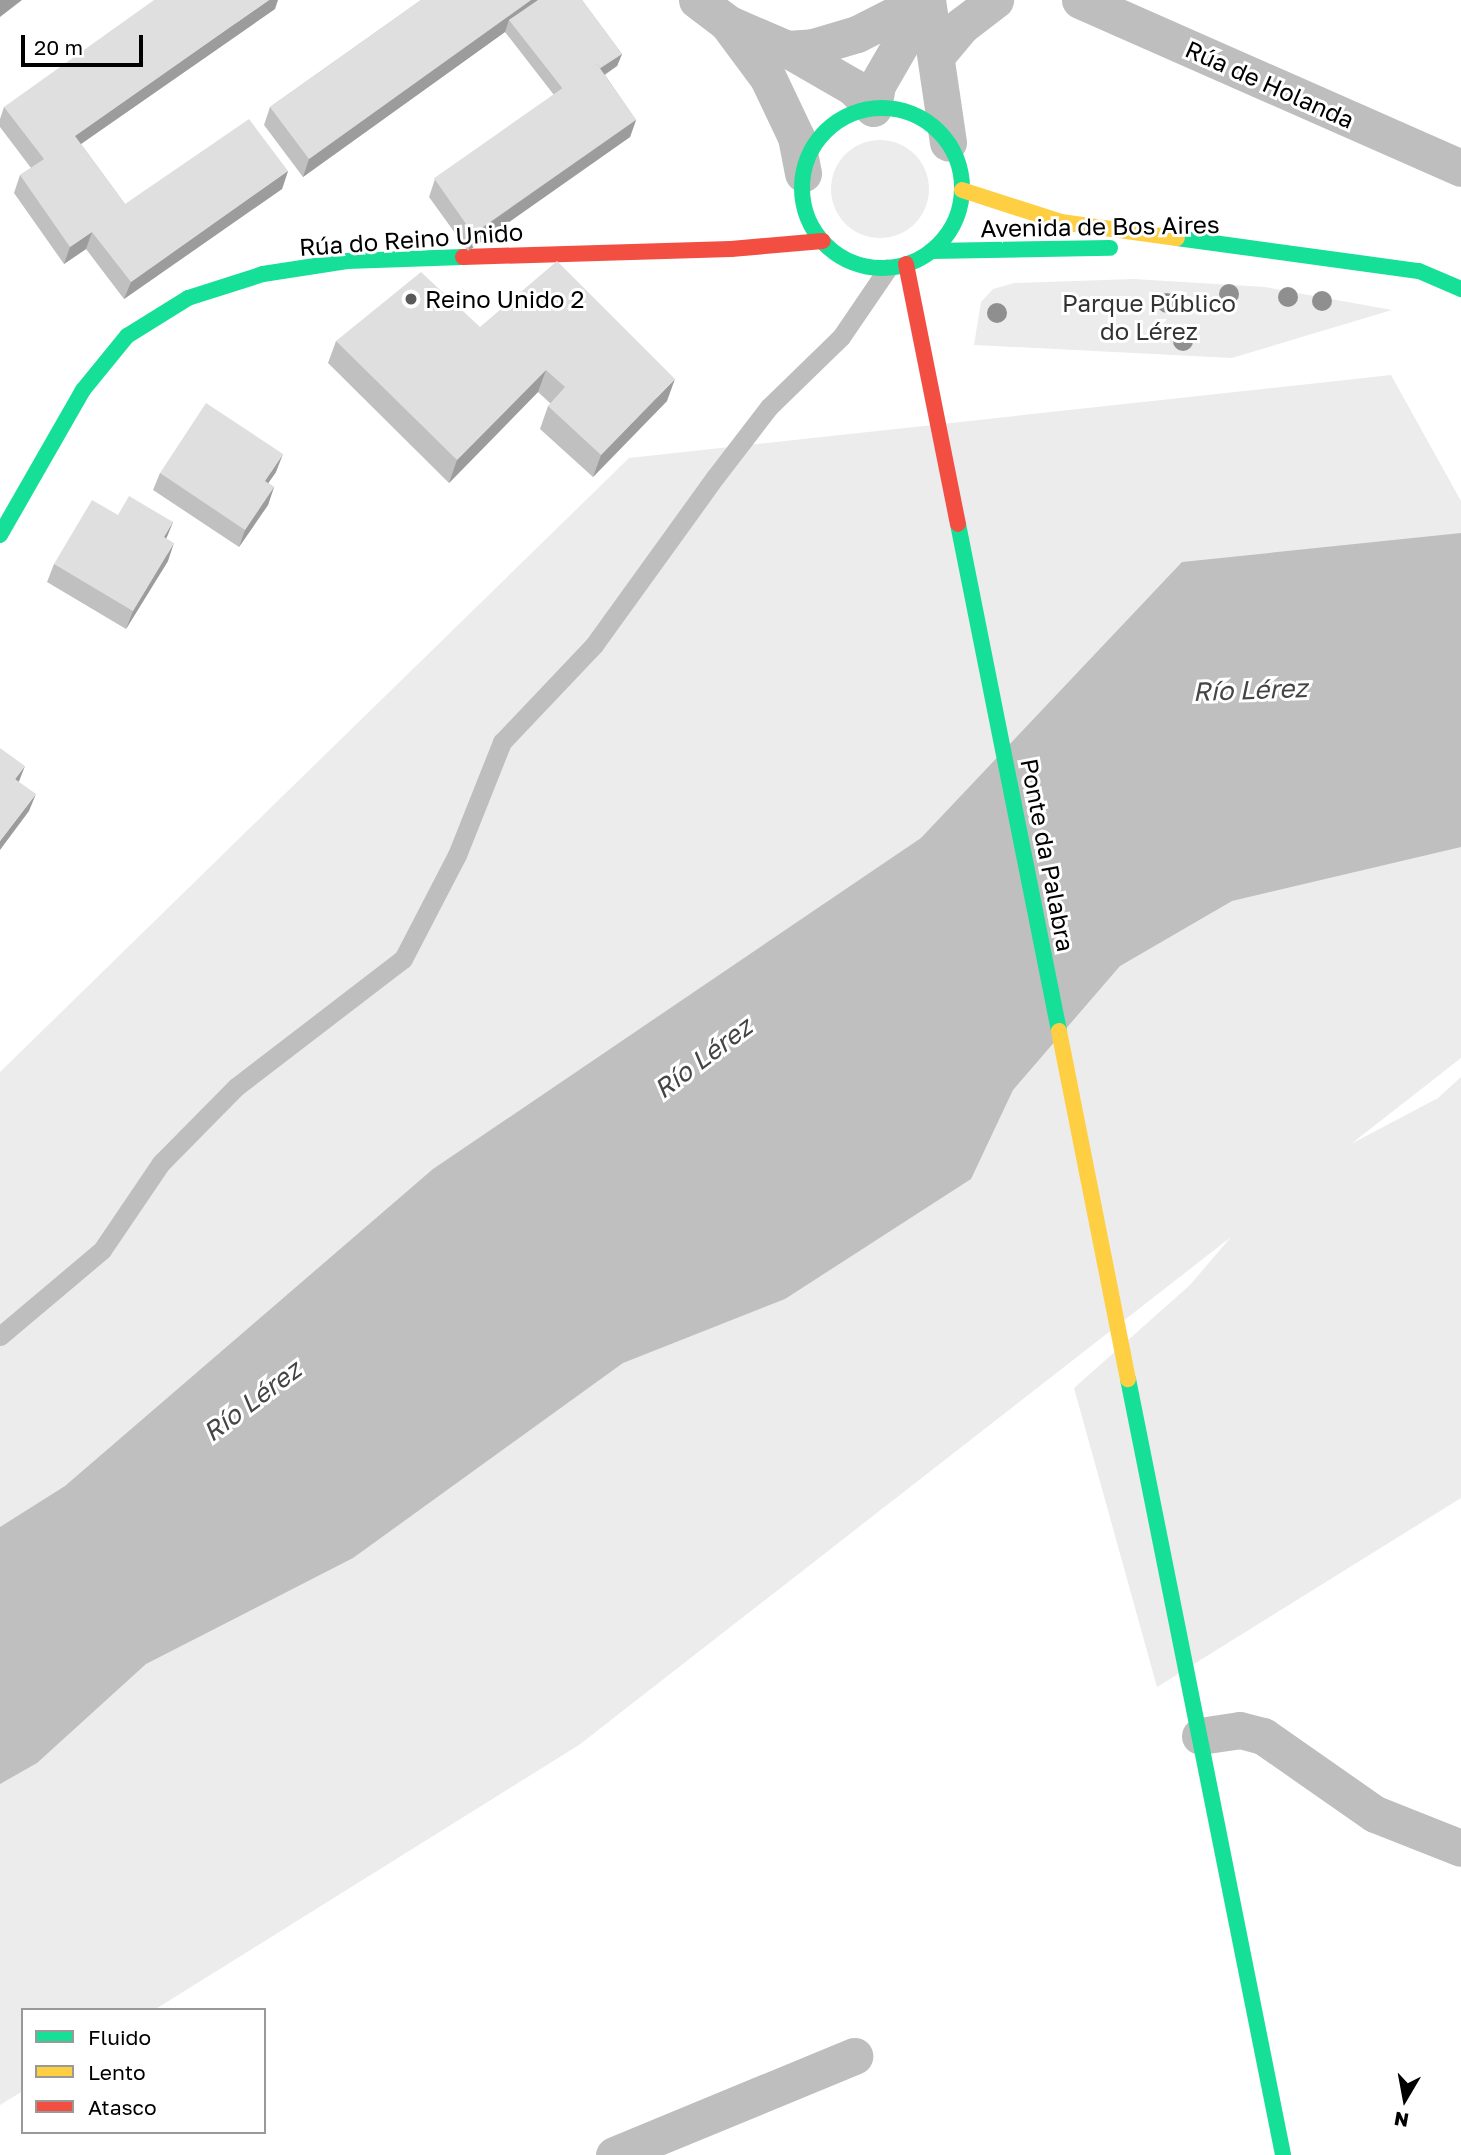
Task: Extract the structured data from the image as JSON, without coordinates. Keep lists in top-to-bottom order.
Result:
{
  "streets": {
    "street": [
      "Rúa de Holanda",
      "Avenida de Bos Aires",
      "Rúa do Reino Unido",
      "Ponte da Palabra"
    ]
  },
  "crossings": [
    ["Avenida de Bos Aires", "Rúa do Reino Unido"],
    ["Avenida de Bos Aires", "Ponte da Palabra"],
    ["Rúa do Reino Unido", "Ponte da Palabra"]
  ],
  "water": ["Río Lérez"],
  "parks": ["Parque Público do Lérez"],
  "places": ["Reino Unido 2"],
  "legend": ["Fluido", "Lento", "Atasco"],
  "scale_bar": "20 m",
  "north": "bottom"
}
